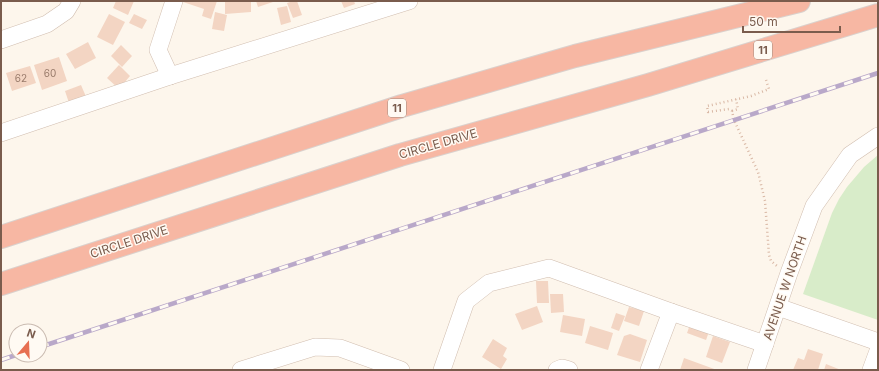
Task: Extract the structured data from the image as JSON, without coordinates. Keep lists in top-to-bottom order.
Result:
{
  "streets": {
    "highway": ["11", "CIRCLE DRIVE"],
    "street": ["AVENUE W NORTH"]
  },
  "house_numbers": ["60", "62"],
  "scale_bar": "50 m",
  "north": "top"
}
